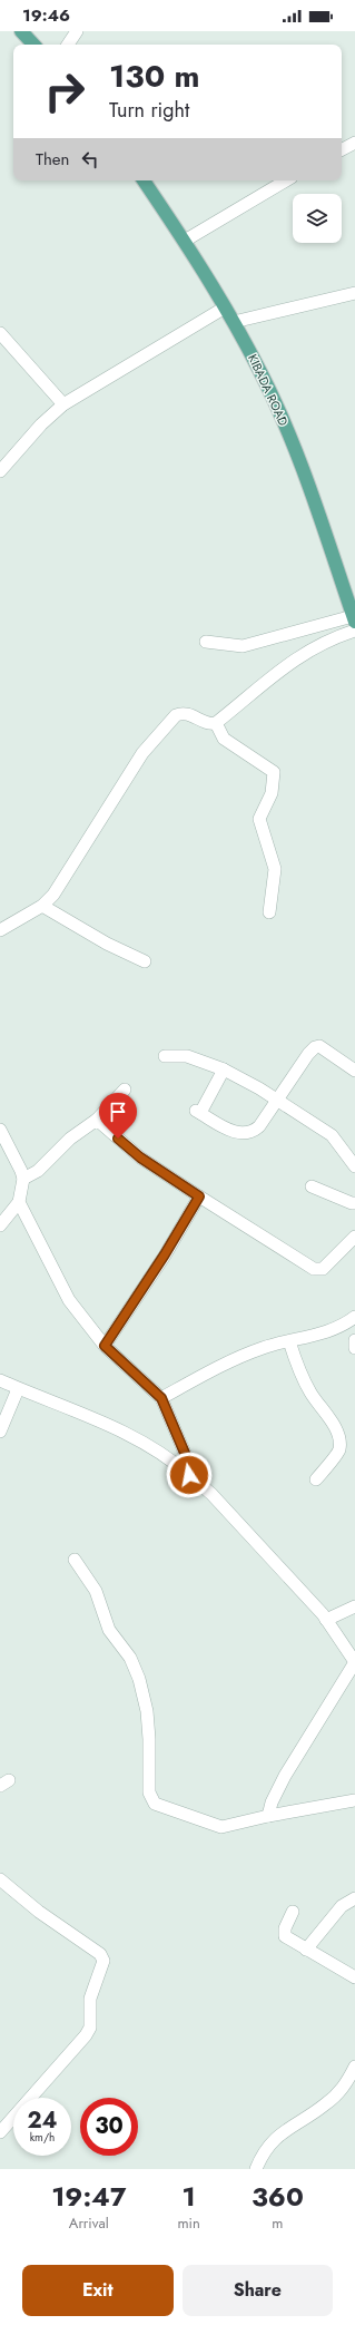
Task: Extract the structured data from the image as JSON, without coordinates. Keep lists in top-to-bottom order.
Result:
{
  "streets": {
    "main road": ["KIBADA ROAD"]
  },
  "page": {
    "status": "19:46",
    "turn": ["130 m", "Turn right"],
    "then": "Then",
    "speed": "24 km/h",
    "limit": "30",
    "eta": [
      "19:47",
      "Arrival",
      "1",
      "min",
      "360",
      "m"
    ],
    "buttons": ["Exit", "Share"]
  }
}
